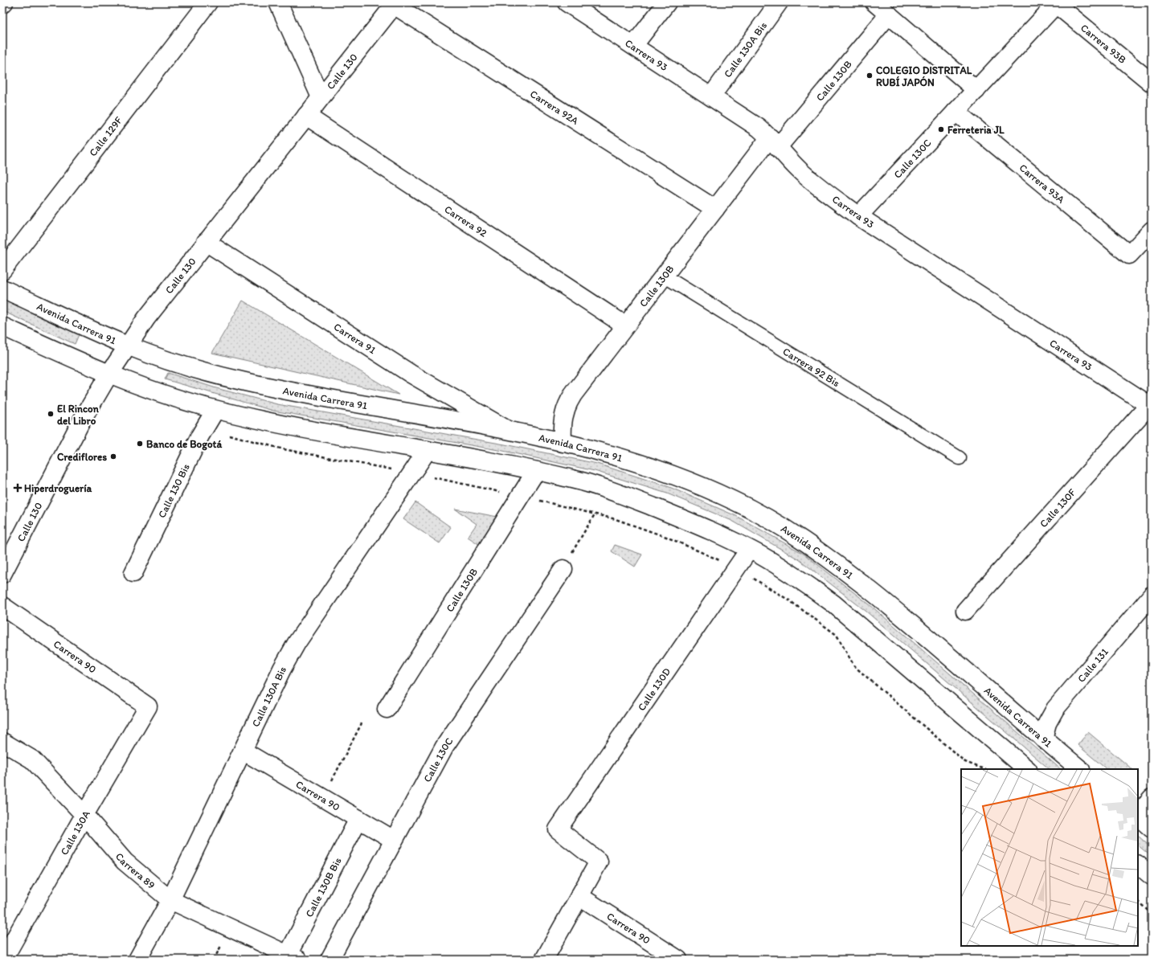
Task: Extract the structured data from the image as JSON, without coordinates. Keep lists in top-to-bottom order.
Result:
{
  "streets": {
    "street": [
      "Carrera 93B",
      "Calle 130A Bis",
      "Carrera 93",
      "Calle 130",
      "Calle 130B",
      "Carrera 92A",
      "Calle 129F",
      "Calle 130C",
      "Carrera 93A",
      "Carrera 92",
      "Avenida Carrera 91",
      "Carrera 91",
      "Calle 130 Bis",
      "Calle 130F",
      "Carrera 90",
      "Calle 131",
      "Calle 130D",
      "Calle 130A",
      "Carrera 89",
      "Calle 130B Bis"
    ],
    "lane": ["Carrera 92 Bis"]
  },
  "crossings": [
    ["Carrera 93B", "Calle 130C"],
    ["Calle 130A Bis", "Carrera 93"],
    ["Calle 130A Bis", "Carrera 90"],
    ["Calle 130A Bis", "Carrera 89"],
    ["Carrera 93", "Calle 130B"],
    ["Carrera 93", "Calle 130C"],
    ["Carrera 93", "Calle 130F"],
    ["Calle 130", "Carrera 92A"],
    ["Calle 130", "Carrera 92"],
    ["Calle 130", "Avenida Carrera 91"],
    ["Calle 130", "Carrera 91"],
    ["Calle 130B", "Carrera 92A"],
    ["Calle 130B", "Carrera 92"],
    ["Calle 130B", "Avenida Carrera 91"],
    ["Calle 130B", "Carrera 92 Bis"],
    ["Calle 130C", "Carrera 93A"],
    ["Calle 130C", "Carrera 90"],
    ["Avenida Carrera 91", "Carrera 91"],
    ["Avenida Carrera 91", "Calle 131"],
    ["Carrera 90", "Calle 130D"],
    ["Carrera 90", "Calle 130A"],
    ["Carrera 90", "Calle 130B Bis"],
    ["Calle 130A", "Carrera 89"],
    ["Carrera 89", "Calle 130B Bis"]
  ],
  "places": {
    "other": [
      "COLEGIO DISTRITAL RUBÍ JAPÓN",
      "Ferreteria JL",
      "El Rincon del Libro",
      "Banco de Bogotá",
      "Crediflores"
    ],
    "health": ["Hiperdroguería"]
  }
}
